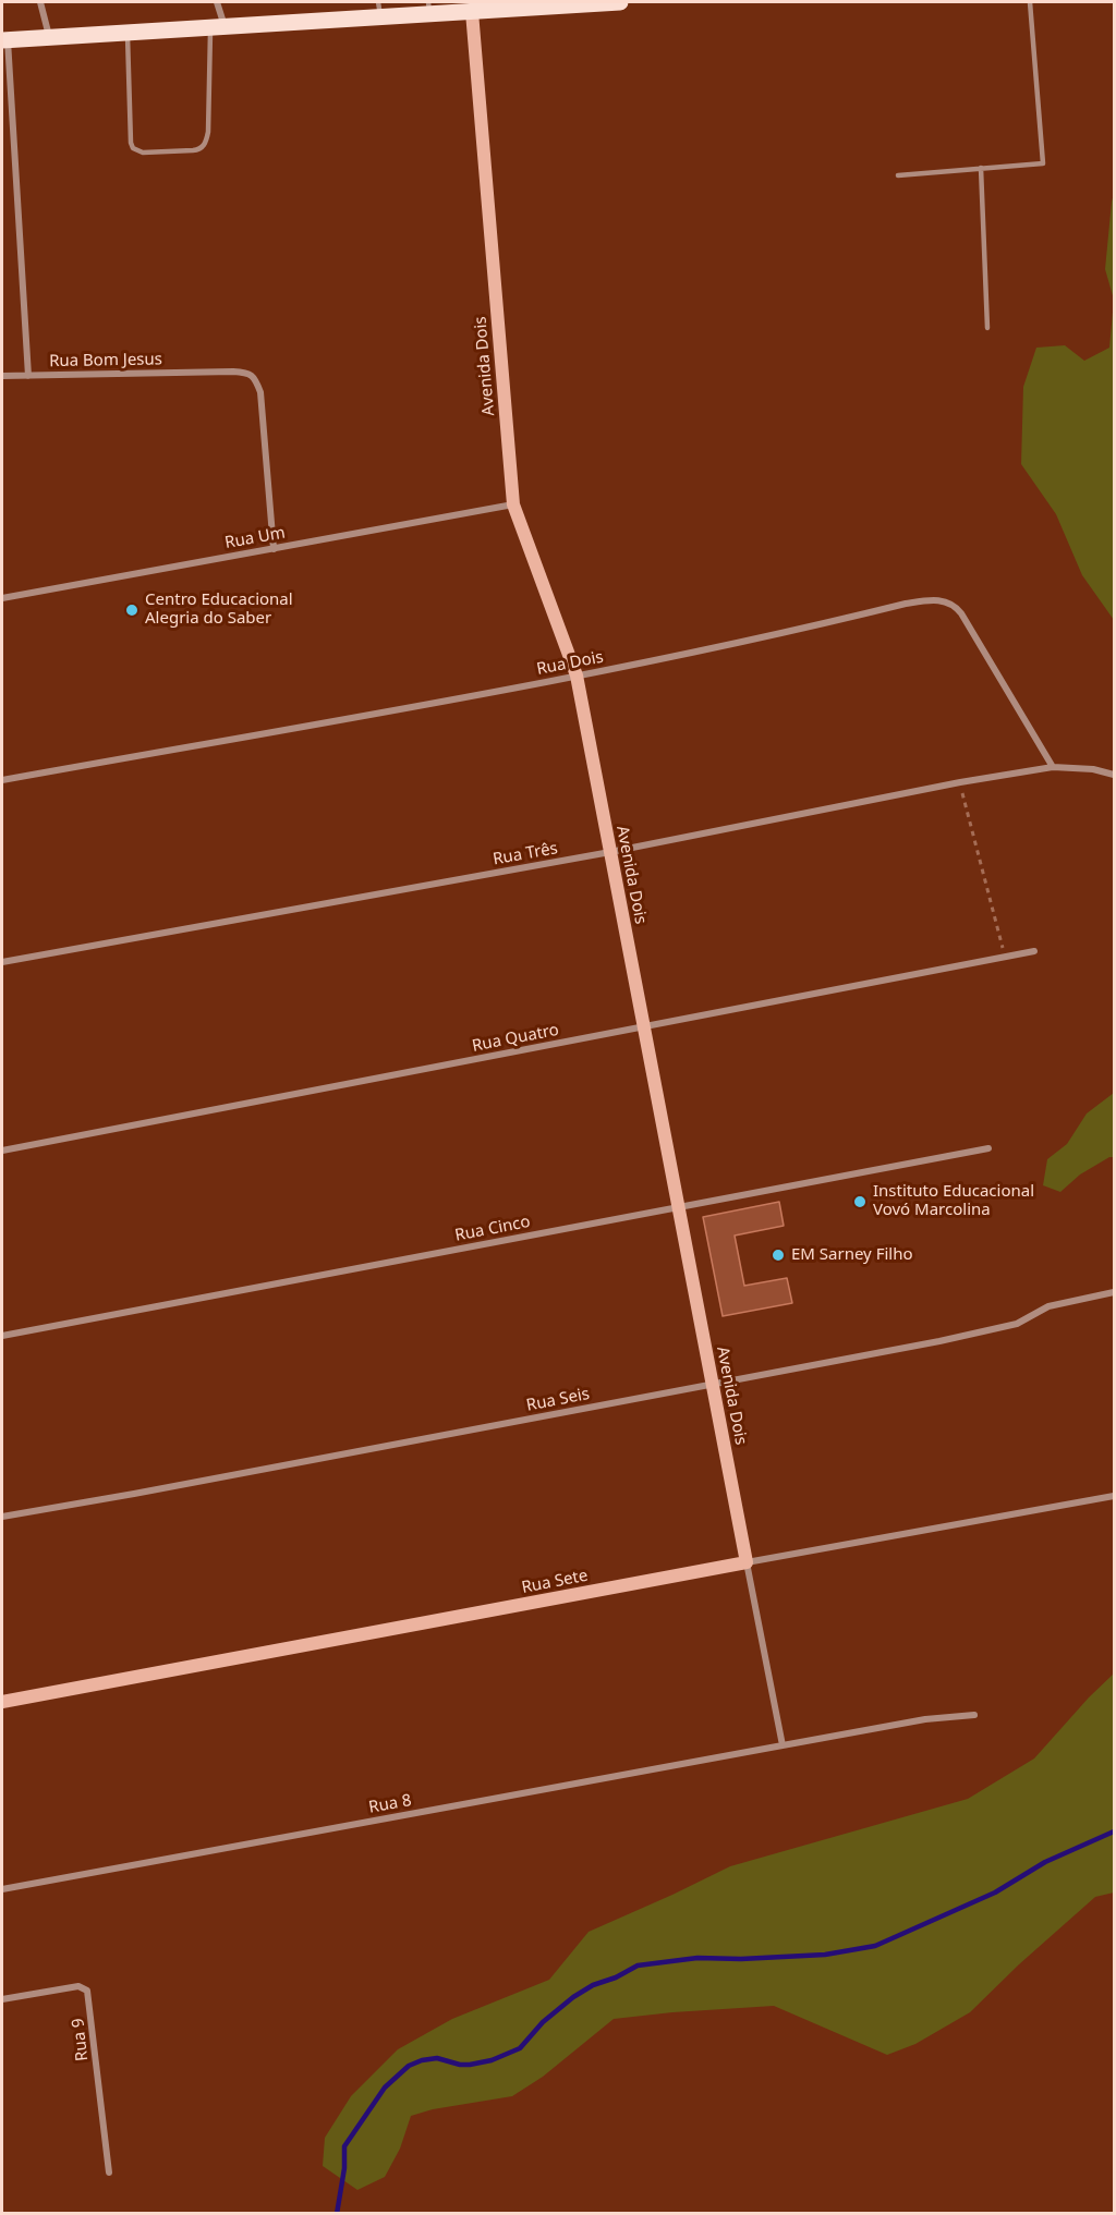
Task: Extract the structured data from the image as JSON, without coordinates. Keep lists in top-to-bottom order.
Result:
{
  "streets": {
    "street": [
      "Rua Bom Jesus",
      "Avenida Dois",
      "Rua Um",
      "Rua Dois",
      "Rua Três",
      "Rua Quatro",
      "Rua Cinco",
      "Rua Seis",
      "Rua Sete",
      "Rua 8",
      "Rua 9"
    ]
  },
  "crossings": [
    ["Rua Bom Jesus", "Rua Um"],
    ["Avenida Dois", "Rua Um"],
    ["Avenida Dois", "Rua Dois"],
    ["Avenida Dois", "Rua Três"],
    ["Avenida Dois", "Rua Quatro"],
    ["Avenida Dois", "Rua Cinco"],
    ["Avenida Dois", "Rua Seis"],
    ["Avenida Dois", "Rua Sete"],
    ["Avenida Dois", "Rua 8"],
    ["Rua Dois", "Rua Três"]
  ],
  "places": ["Centro Educacional Alegria do Saber", "Instituto Educacional Vovó Marcolina", "EM Sarney Filho"]
}
